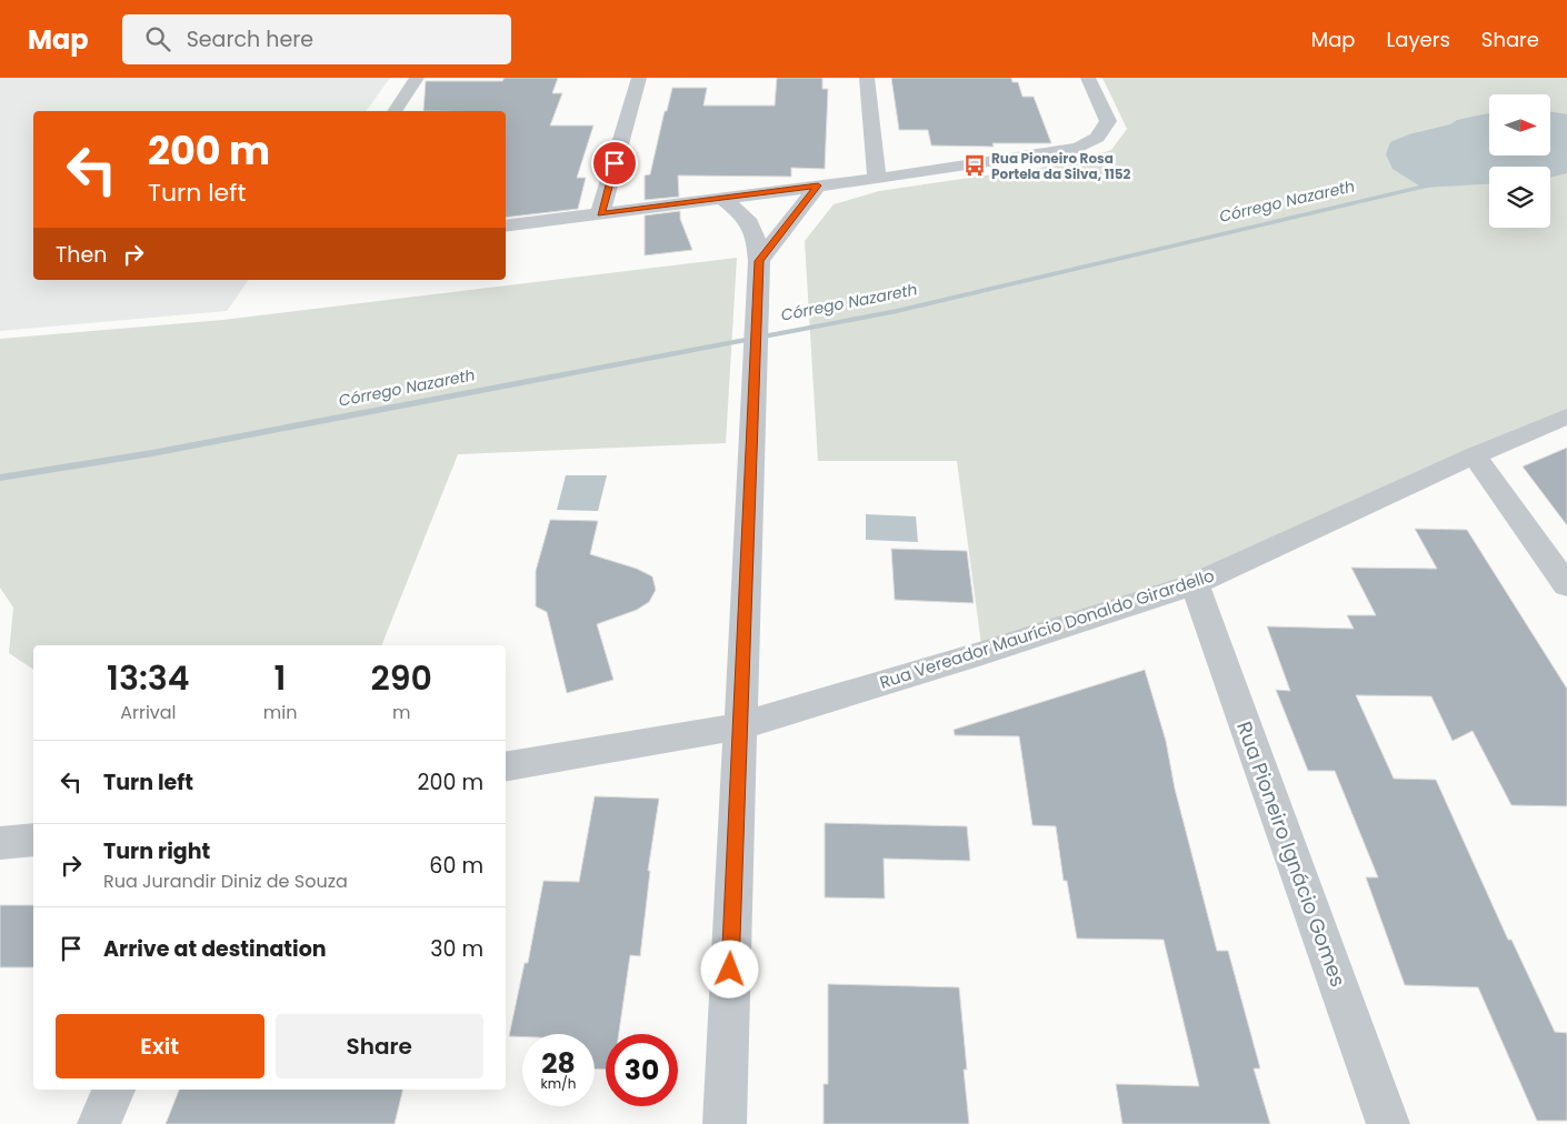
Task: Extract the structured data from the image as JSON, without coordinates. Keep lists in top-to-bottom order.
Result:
{
  "streets": {
    "street": ["Rua Vereador Maurício Donaldo Girardello", "Rua Pioneiro Ignácio Gomes"]
  },
  "crossings": [
    ["Rua Vereador Maurício Donaldo Girardello", "Rua Pioneiro Ignácio Gomes"]
  ],
  "water": ["Córrego Nazareth"],
  "places": {
    "bus stop": ["Rua Pioneiro Rosa Portela da Silva, 1152"]
  },
  "north": "right",
  "page": {
    "header": "Map",
    "search": "Search here",
    "nav": ["Map", "Layers", "Share"],
    "turn": ["200 m", "Turn left"],
    "then": "Then",
    "eta": [
      "13:34",
      "Arrival",
      "1",
      "min",
      "290",
      "m"
    ],
    "list": [
      {
        "name": "Turn left",
        "value": "200 m"
      },
      {
        "name": "Turn right",
        "note": "Rua Jurandir Diniz de Souza",
        "value": "60 m"
      },
      {
        "name": "Arrive at destination",
        "value": "30 m"
      }
    ],
    "buttons": ["Exit", "Share"],
    "speed": "28 km/h",
    "limit": "30"
  }
}
